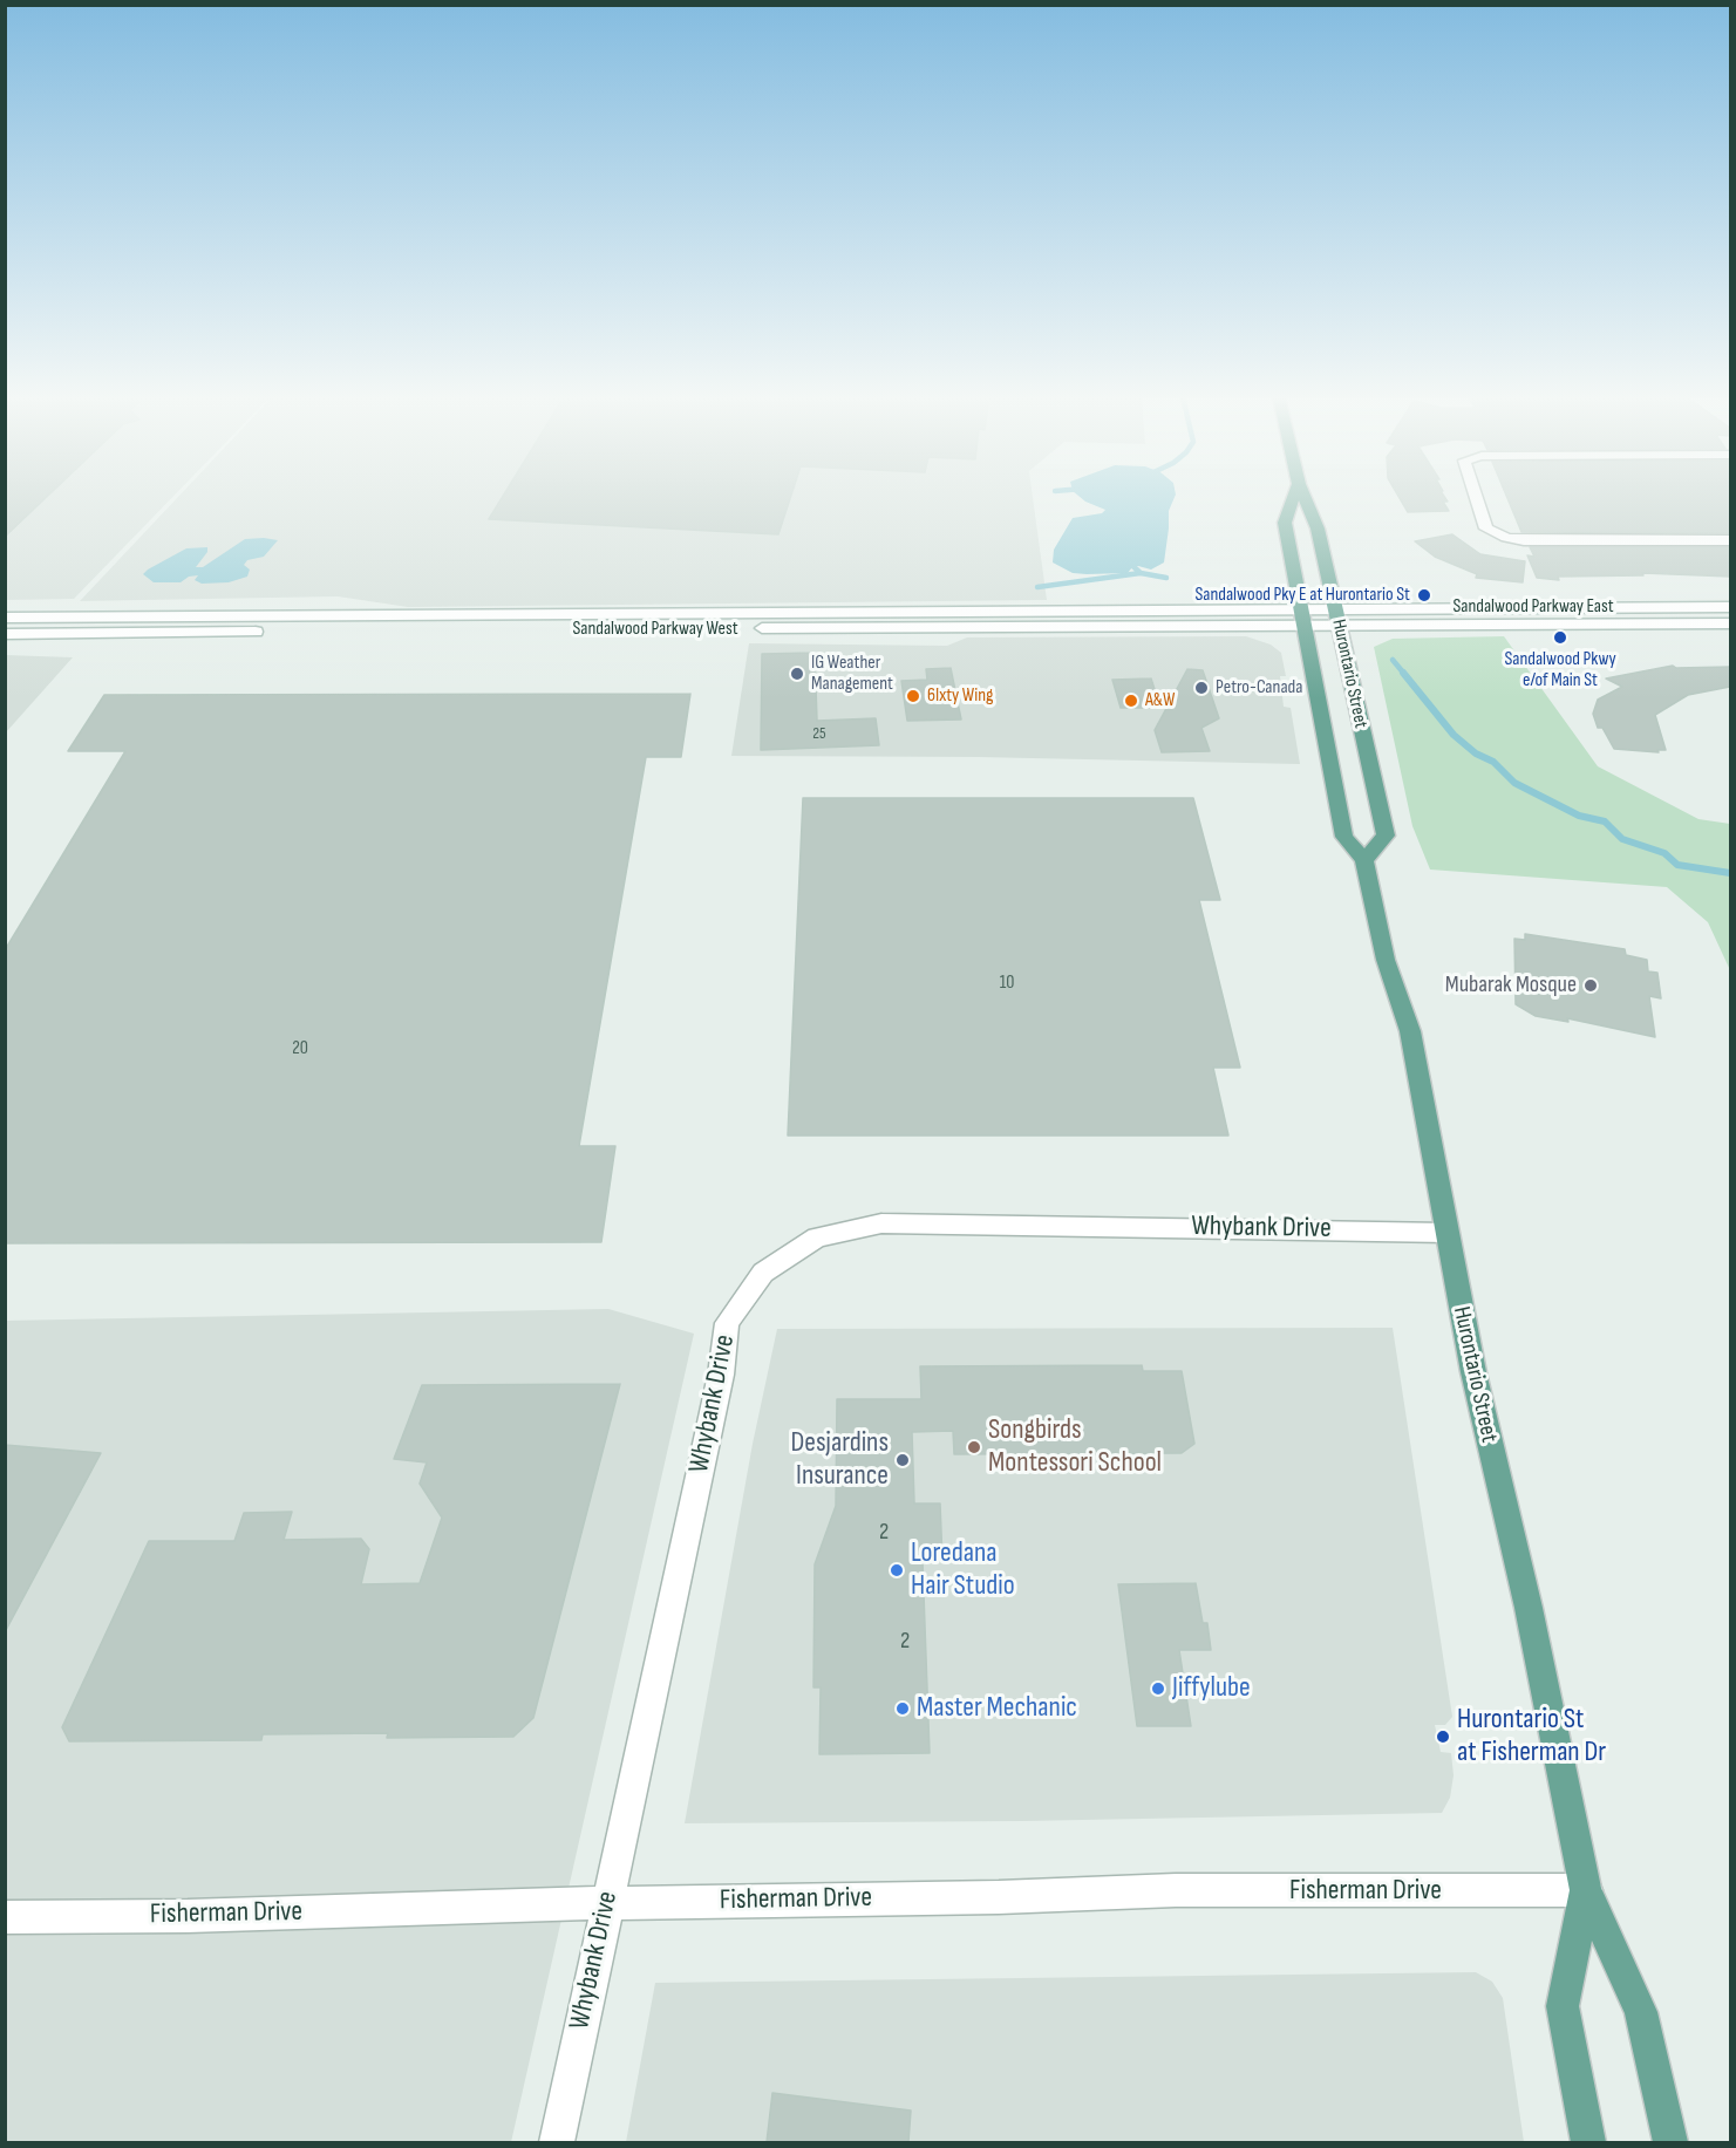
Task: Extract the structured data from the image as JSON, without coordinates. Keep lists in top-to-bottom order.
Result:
{
  "streets": {
    "main road": [
      "Sandalwood Parkway East",
      "Sandalwood Parkway West",
      "Hurontario Street",
      "Whybank Drive",
      "Fisherman Drive"
    ]
  },
  "crossings": [
    ["Sandalwood Parkway East", "Sandalwood Parkway West"],
    ["Sandalwood Parkway East", "Hurontario Street"],
    ["Sandalwood Parkway West", "Hurontario Street"],
    ["Hurontario Street", "Whybank Drive"],
    ["Hurontario Street", "Fisherman Drive"],
    ["Whybank Drive", "Fisherman Drive"]
  ],
  "places": [
    "Sandalwood Pky E at Hurontario St",
    "Sandalwood Pkwy e/of Main St",
    "IG Weather Management",
    "Petro-Canada",
    "6Ixty Wing",
    "A&W",
    "Mubarak Mosque",
    "Songbirds Montessori School",
    "Desjardins Insurance",
    "Loredana Hair Studio",
    "Jiffylube",
    "Master Mechanic",
    "Hurontario St at Fisherman Dr"
  ],
  "house_numbers": [
    "25",
    "10",
    "20",
    "2",
    "2"
  ]
}
